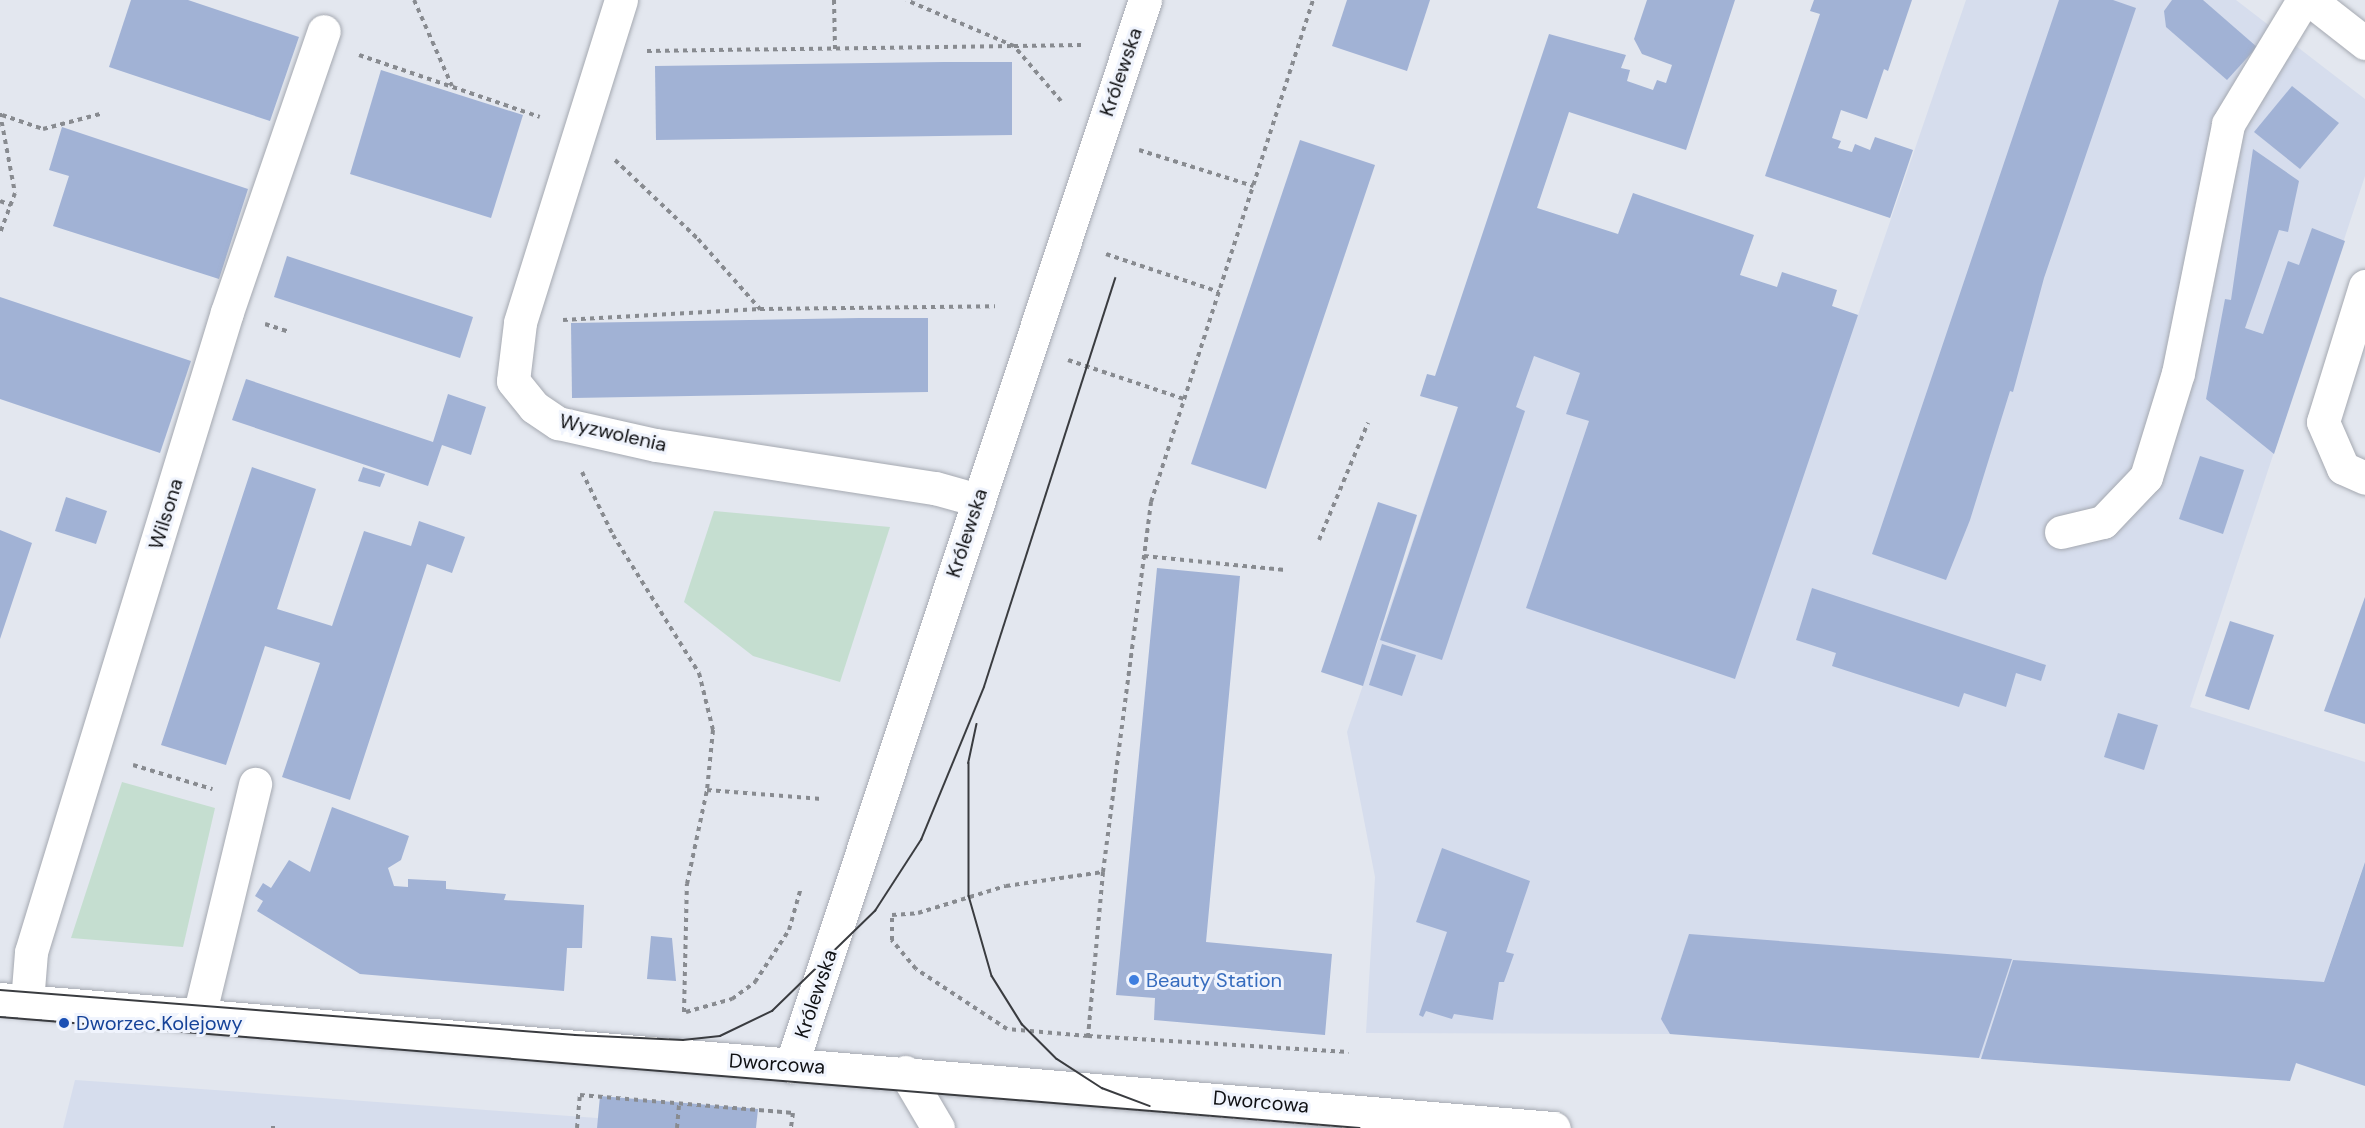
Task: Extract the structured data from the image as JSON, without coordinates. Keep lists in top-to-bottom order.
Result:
{
  "streets": {
    "street": [
      "Królewska",
      "Wyzwolenia",
      "Wilsona",
      "Dworcowa"
    ]
  },
  "crossings": [
    ["Królewska", "Wyzwolenia"],
    ["Królewska", "Dworcowa"],
    ["Wilsona", "Dworcowa"]
  ],
  "places": ["Beauty Station", "Dworzec Kolejowy"]
}
